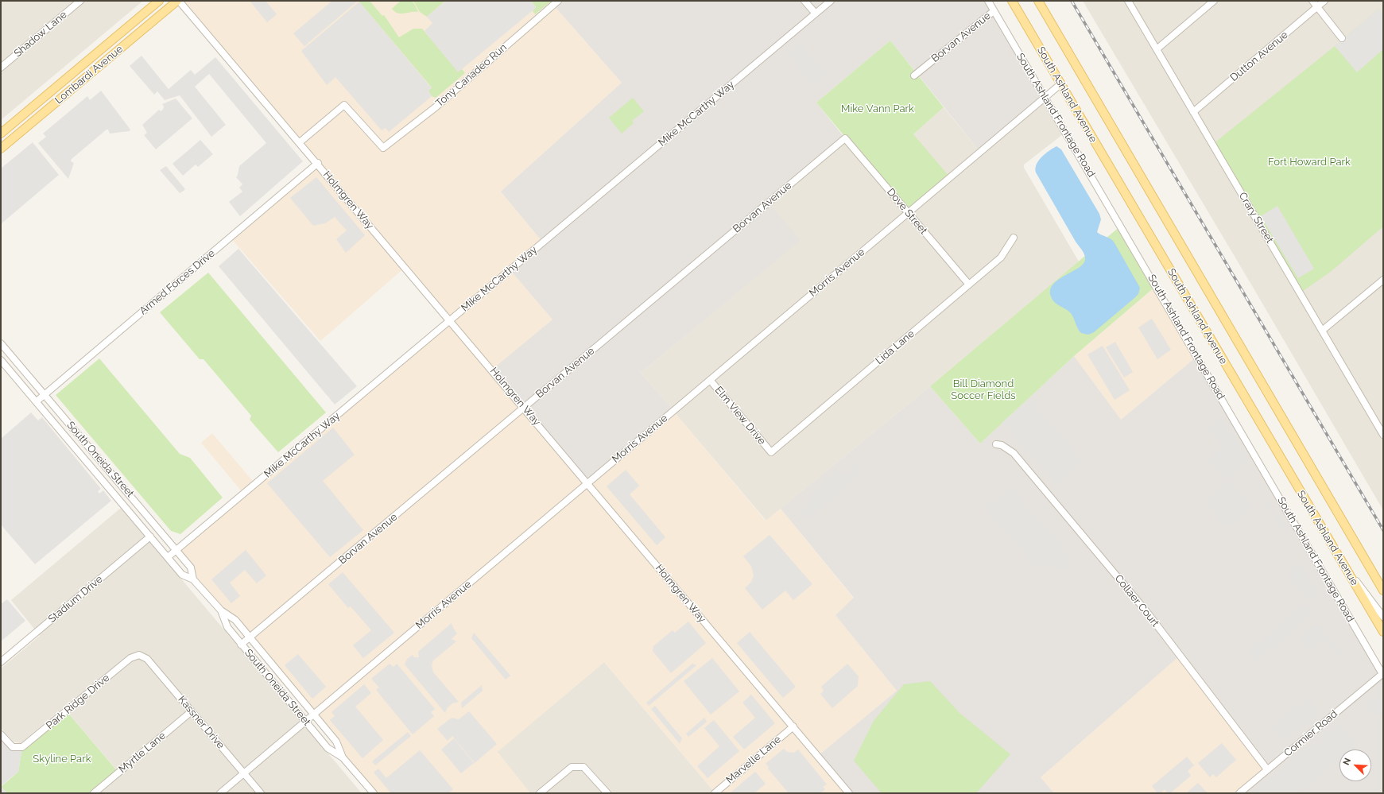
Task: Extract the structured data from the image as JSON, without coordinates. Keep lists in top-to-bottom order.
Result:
{
  "streets": {
    "main road": ["Lombardi Avenue", "South Ashland Avenue"],
    "street": [
      "Shadow Lane",
      "Borvan Avenue",
      "Dutton Avenue",
      "Tony Canadeo Run",
      "Mike McCarthy Way",
      "South Ashland Frontage Road",
      "Holmgren Way",
      "Dove Street",
      "Crary Street",
      "Morris Avenue",
      "Armed Forces Drive",
      "Lida Lane",
      "Elm View Drive",
      "South Oneida Street",
      "Stadium Drive",
      "Collaer Court",
      "Park Ridge Drive",
      "Kassner Drive",
      "Cormier Road",
      "Myrtle Lane",
      "Marvelle Lane"
    ]
  },
  "crossings": [
    ["Borvan Avenue", "South Ashland Frontage Road"],
    ["Borvan Avenue", "Holmgren Way"],
    ["Borvan Avenue", "Dove Street"],
    ["Borvan Avenue", "South Oneida Street"],
    ["Dutton Avenue", "Crary Street"],
    ["Lombardi Avenue", "Holmgren Way"],
    ["Tony Canadeo Run", "Holmgren Way"],
    ["South Ashland Avenue", "Morris Avenue"],
    ["Mike McCarthy Way", "Holmgren Way"],
    ["Mike McCarthy Way", "South Oneida Street"],
    ["South Ashland Frontage Road", "Morris Avenue"],
    ["South Ashland Frontage Road", "Cormier Road"],
    ["Holmgren Way", "Morris Avenue"],
    ["Holmgren Way", "Armed Forces Drive"],
    ["Holmgren Way", "Marvelle Lane"],
    ["Dove Street", "Morris Avenue"],
    ["Dove Street", "Lida Lane"],
    ["Morris Avenue", "Elm View Drive"],
    ["Morris Avenue", "South Oneida Street"],
    ["Morris Avenue", "Kassner Drive"],
    ["Armed Forces Drive", "South Oneida Street"],
    ["Lida Lane", "Elm View Drive"],
    ["South Oneida Street", "Stadium Drive"],
    ["Collaer Court", "Cormier Road"],
    ["Park Ridge Drive", "Kassner Drive"],
    ["Kassner Drive", "Myrtle Lane"]
  ],
  "parks": [
    "Mike Vann Park",
    "Fort Howard Park",
    "Bill Diamond Soccer Fields",
    "Skyline Park"
  ],
  "north": "top left"
}
